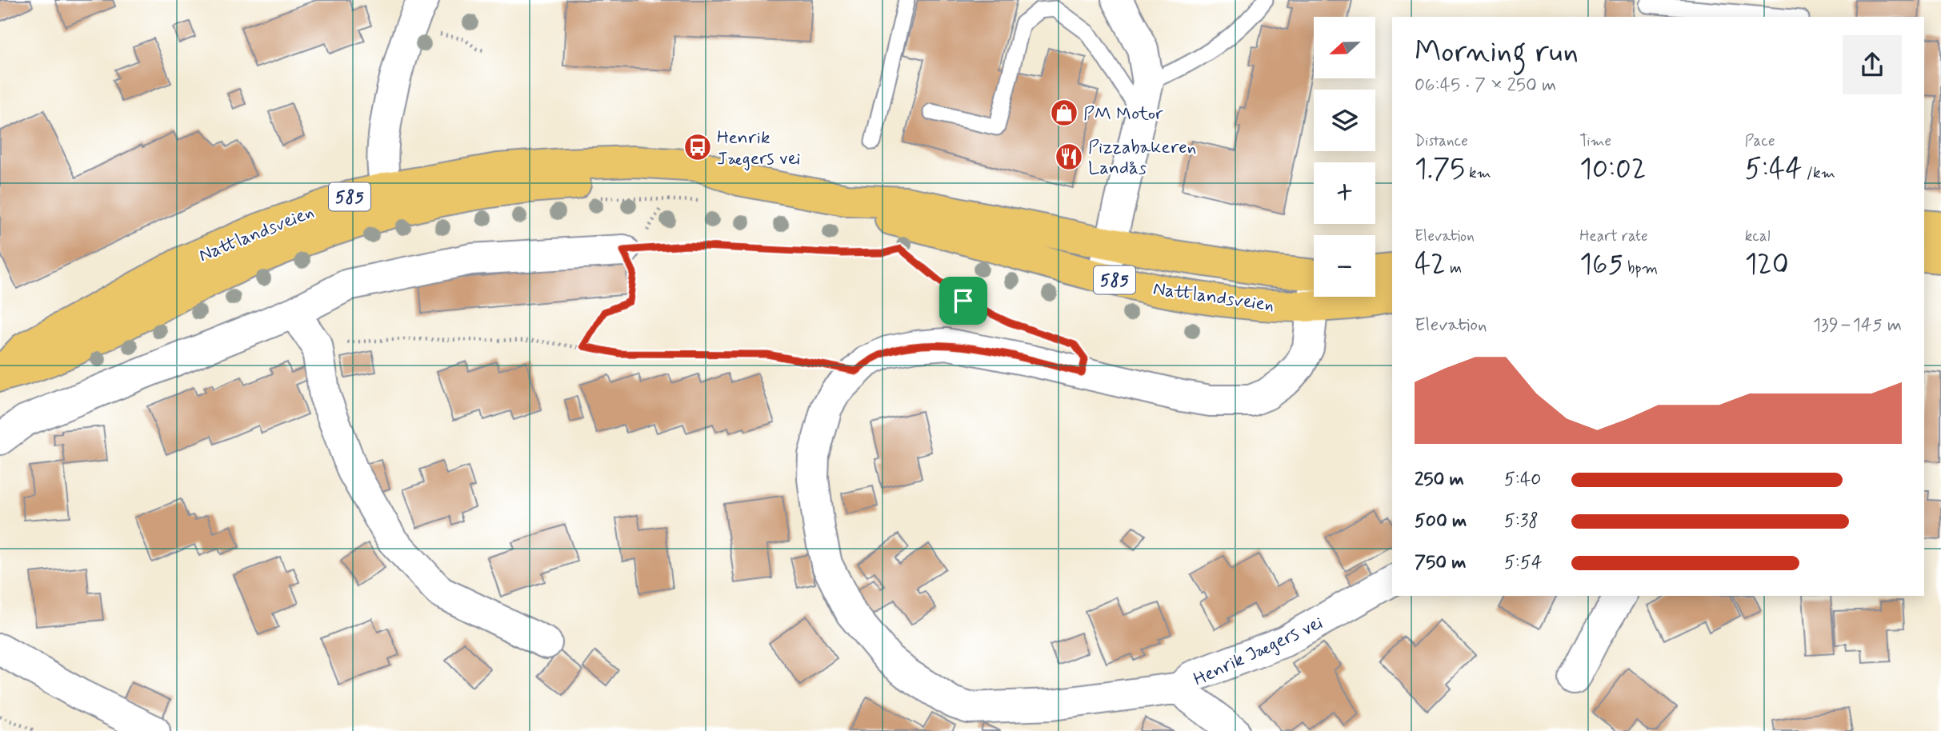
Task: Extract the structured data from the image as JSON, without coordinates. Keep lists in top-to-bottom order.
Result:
{
  "streets": {
    "main road": ["585", "Nattlandsveien"],
    "street": ["Henrik Jægers vei"]
  },
  "crossings": [
    ["Nattlandsveien", "Henrik Jægers vei"]
  ],
  "places": {
    "shop": ["PM Motor"],
    "bus stop": ["Henrik Jægers vei"],
    "restaurant": ["Pizzabakeren Landås"]
  },
  "north": "left",
  "page": {
    "map_buttons": ["+", "−"],
    "heading": ["Morning run", "06:45 · 7 × 250 m"],
    "stats": [
      ["Distance", "1.75 km"],
      ["Time", "10:02"],
      ["Pace", "5:44 /km"],
      ["Elevation", "42 m"],
      ["Heart rate", "165 bpm"],
      ["kcal", "120"]
    ],
    "chart": ["Elevation", "139–145 m"],
    "list": [
      {
        "name": "250 m",
        "note": "5:40"
      },
      {
        "name": "500 m",
        "note": "5:38"
      },
      {
        "name": "750 m",
        "note": "5:54"
      }
    ]
  }
}
